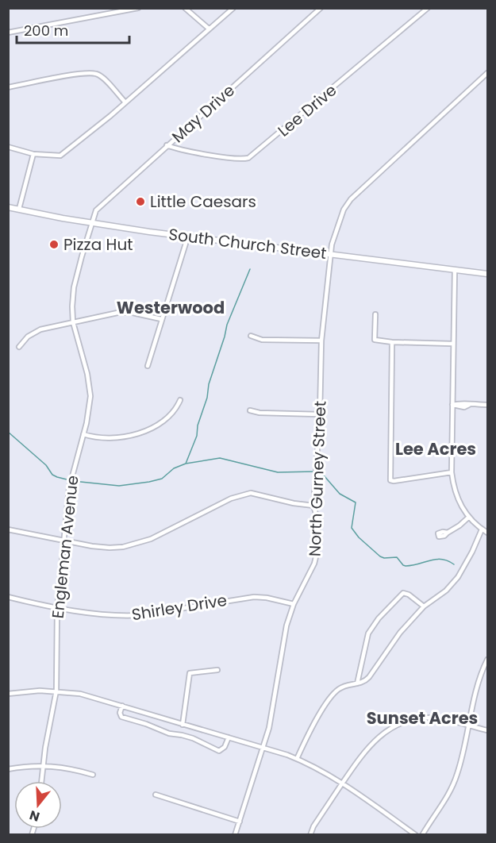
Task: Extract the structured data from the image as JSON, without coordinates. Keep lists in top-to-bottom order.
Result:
{
  "streets": {
    "main road": ["South Church Street"],
    "street": [
      "Lee Drive",
      "May Drive",
      "North Gurney Street",
      "Engleman Avenue",
      "Shirley Drive"
    ]
  },
  "crossings": [
    ["Lee Drive", "May Drive"],
    ["May Drive", "South Church Street"],
    ["May Drive", "Engleman Avenue"],
    ["South Church Street", "North Gurney Street"],
    ["South Church Street", "Engleman Avenue"],
    ["North Gurney Street", "Shirley Drive"],
    ["Engleman Avenue", "Shirley Drive"]
  ],
  "districts": ["Westerwood", "Lee Acres", "Sunset Acres"],
  "places": ["Little Caesars", "Pizza Hut"],
  "scale_bar": "200 m",
  "north": "bottom"
}
